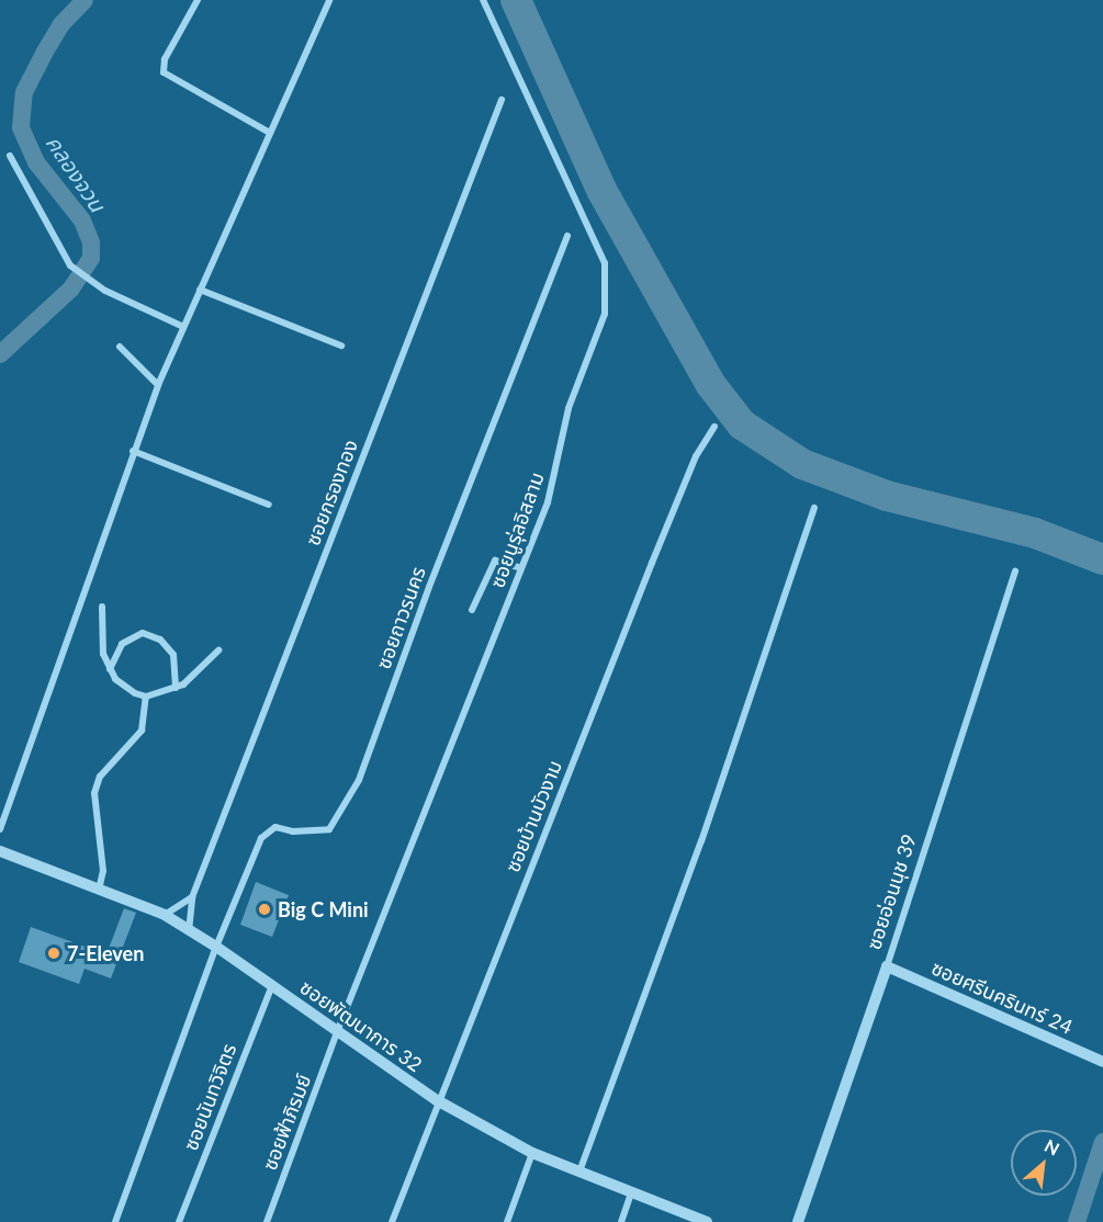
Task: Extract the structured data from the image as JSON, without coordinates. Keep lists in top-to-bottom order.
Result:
{
  "streets": {
    "street": [
      "ซอยกรองทอง",
      "ซอยนูรุ่ลอิสลาม",
      "ซอยถาวรนคร",
      "ซอยบ้านบัวงาม",
      "ซอยอ่อนนุช 39",
      "ซอยศรีนครินทร์ 24",
      "ซอยพัฒนาการ 32",
      "ซอยนันทวิจิตร",
      "ซอยฟ้าภิรมย์"
    ]
  },
  "crossings": [
    ["ซอยกรองทอง", "ซอยพัฒนาการ 32"],
    ["ซอยนูรุ่ลอิสลาม", "ซอยพัฒนาการ 32"],
    ["ซอยนูรุ่ลอิสลาม", "ซอยฟ้าภิรมย์"],
    ["ซอยถาวรนคร", "ซอยพัฒนาการ 32"],
    ["ซอยบ้านบัวงาม", "ซอยพัฒนาการ 32"],
    ["ซอยอ่อนนุช 39", "ซอยศรีนครินทร์ 24"],
    ["ซอยพัฒนาการ 32", "ซอยนันทวิจิตร"],
    ["ซอยพัฒนาการ 32", "ซอยฟ้าภิรมย์"]
  ],
  "water": ["คลองจวน"],
  "places": ["Big C Mini", "7-Eleven"],
  "north": "top right"
}
